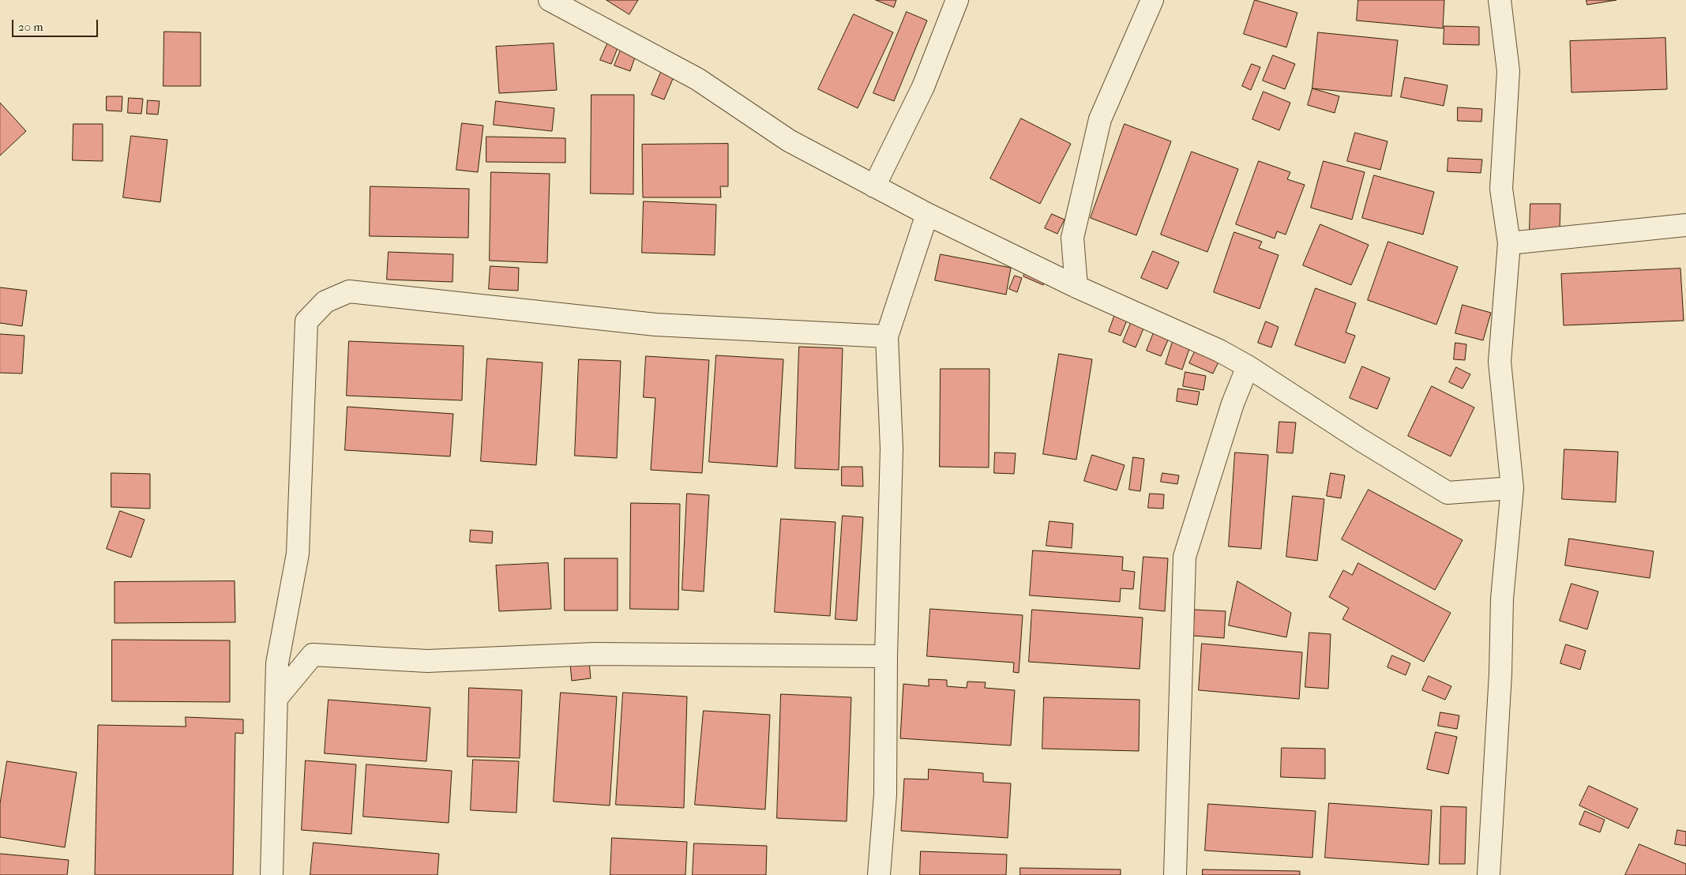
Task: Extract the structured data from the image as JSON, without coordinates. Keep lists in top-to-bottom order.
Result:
{
  "scale_bar": "20 m"
}
